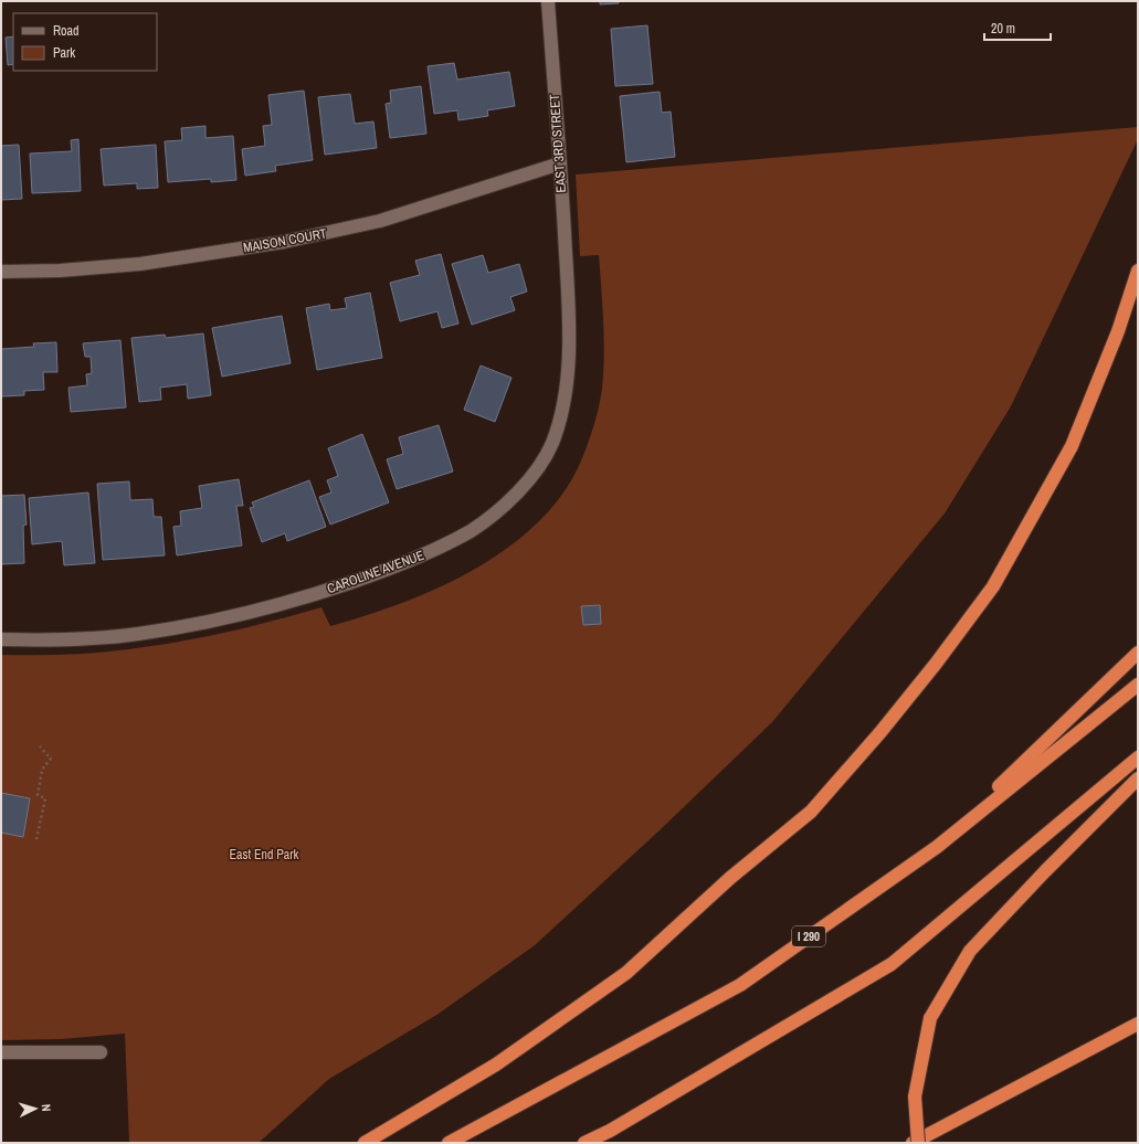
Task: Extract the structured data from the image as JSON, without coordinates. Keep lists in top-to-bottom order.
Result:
{
  "streets": {
    "highway": ["I 290"],
    "street": ["EAST 3RD STREET", "MAISON COURT", "CAROLINE AVENUE"]
  },
  "crossings": [
    ["EAST 3RD STREET", "MAISON COURT"],
    ["EAST 3RD STREET", "CAROLINE AVENUE"]
  ],
  "parks": ["East End Park"],
  "legend": ["Road", "Park"],
  "scale_bar": "20 m",
  "north": "right"
}
